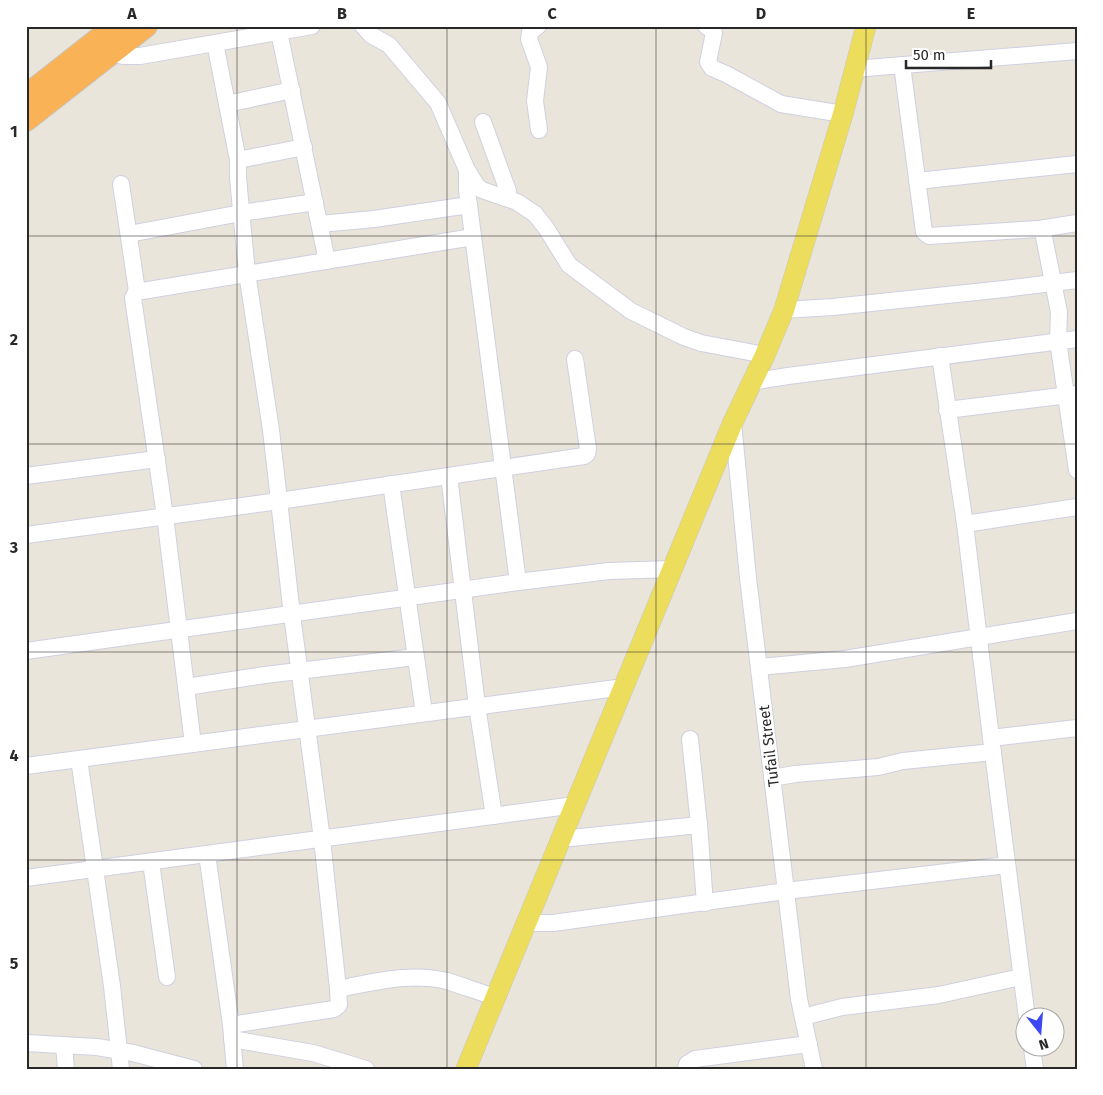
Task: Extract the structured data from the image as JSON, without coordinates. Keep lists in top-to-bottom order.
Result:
{
  "streets": {
    "street": ["Tufail Street"]
  },
  "scale_bar": "50 m",
  "north": "bottom",
  "grid": {
    "columns": [
      "A",
      "B",
      "C",
      "D",
      "E"
    ],
    "rows": [
      "1",
      "2",
      "3",
      "4",
      "5"
    ]
  }
}
